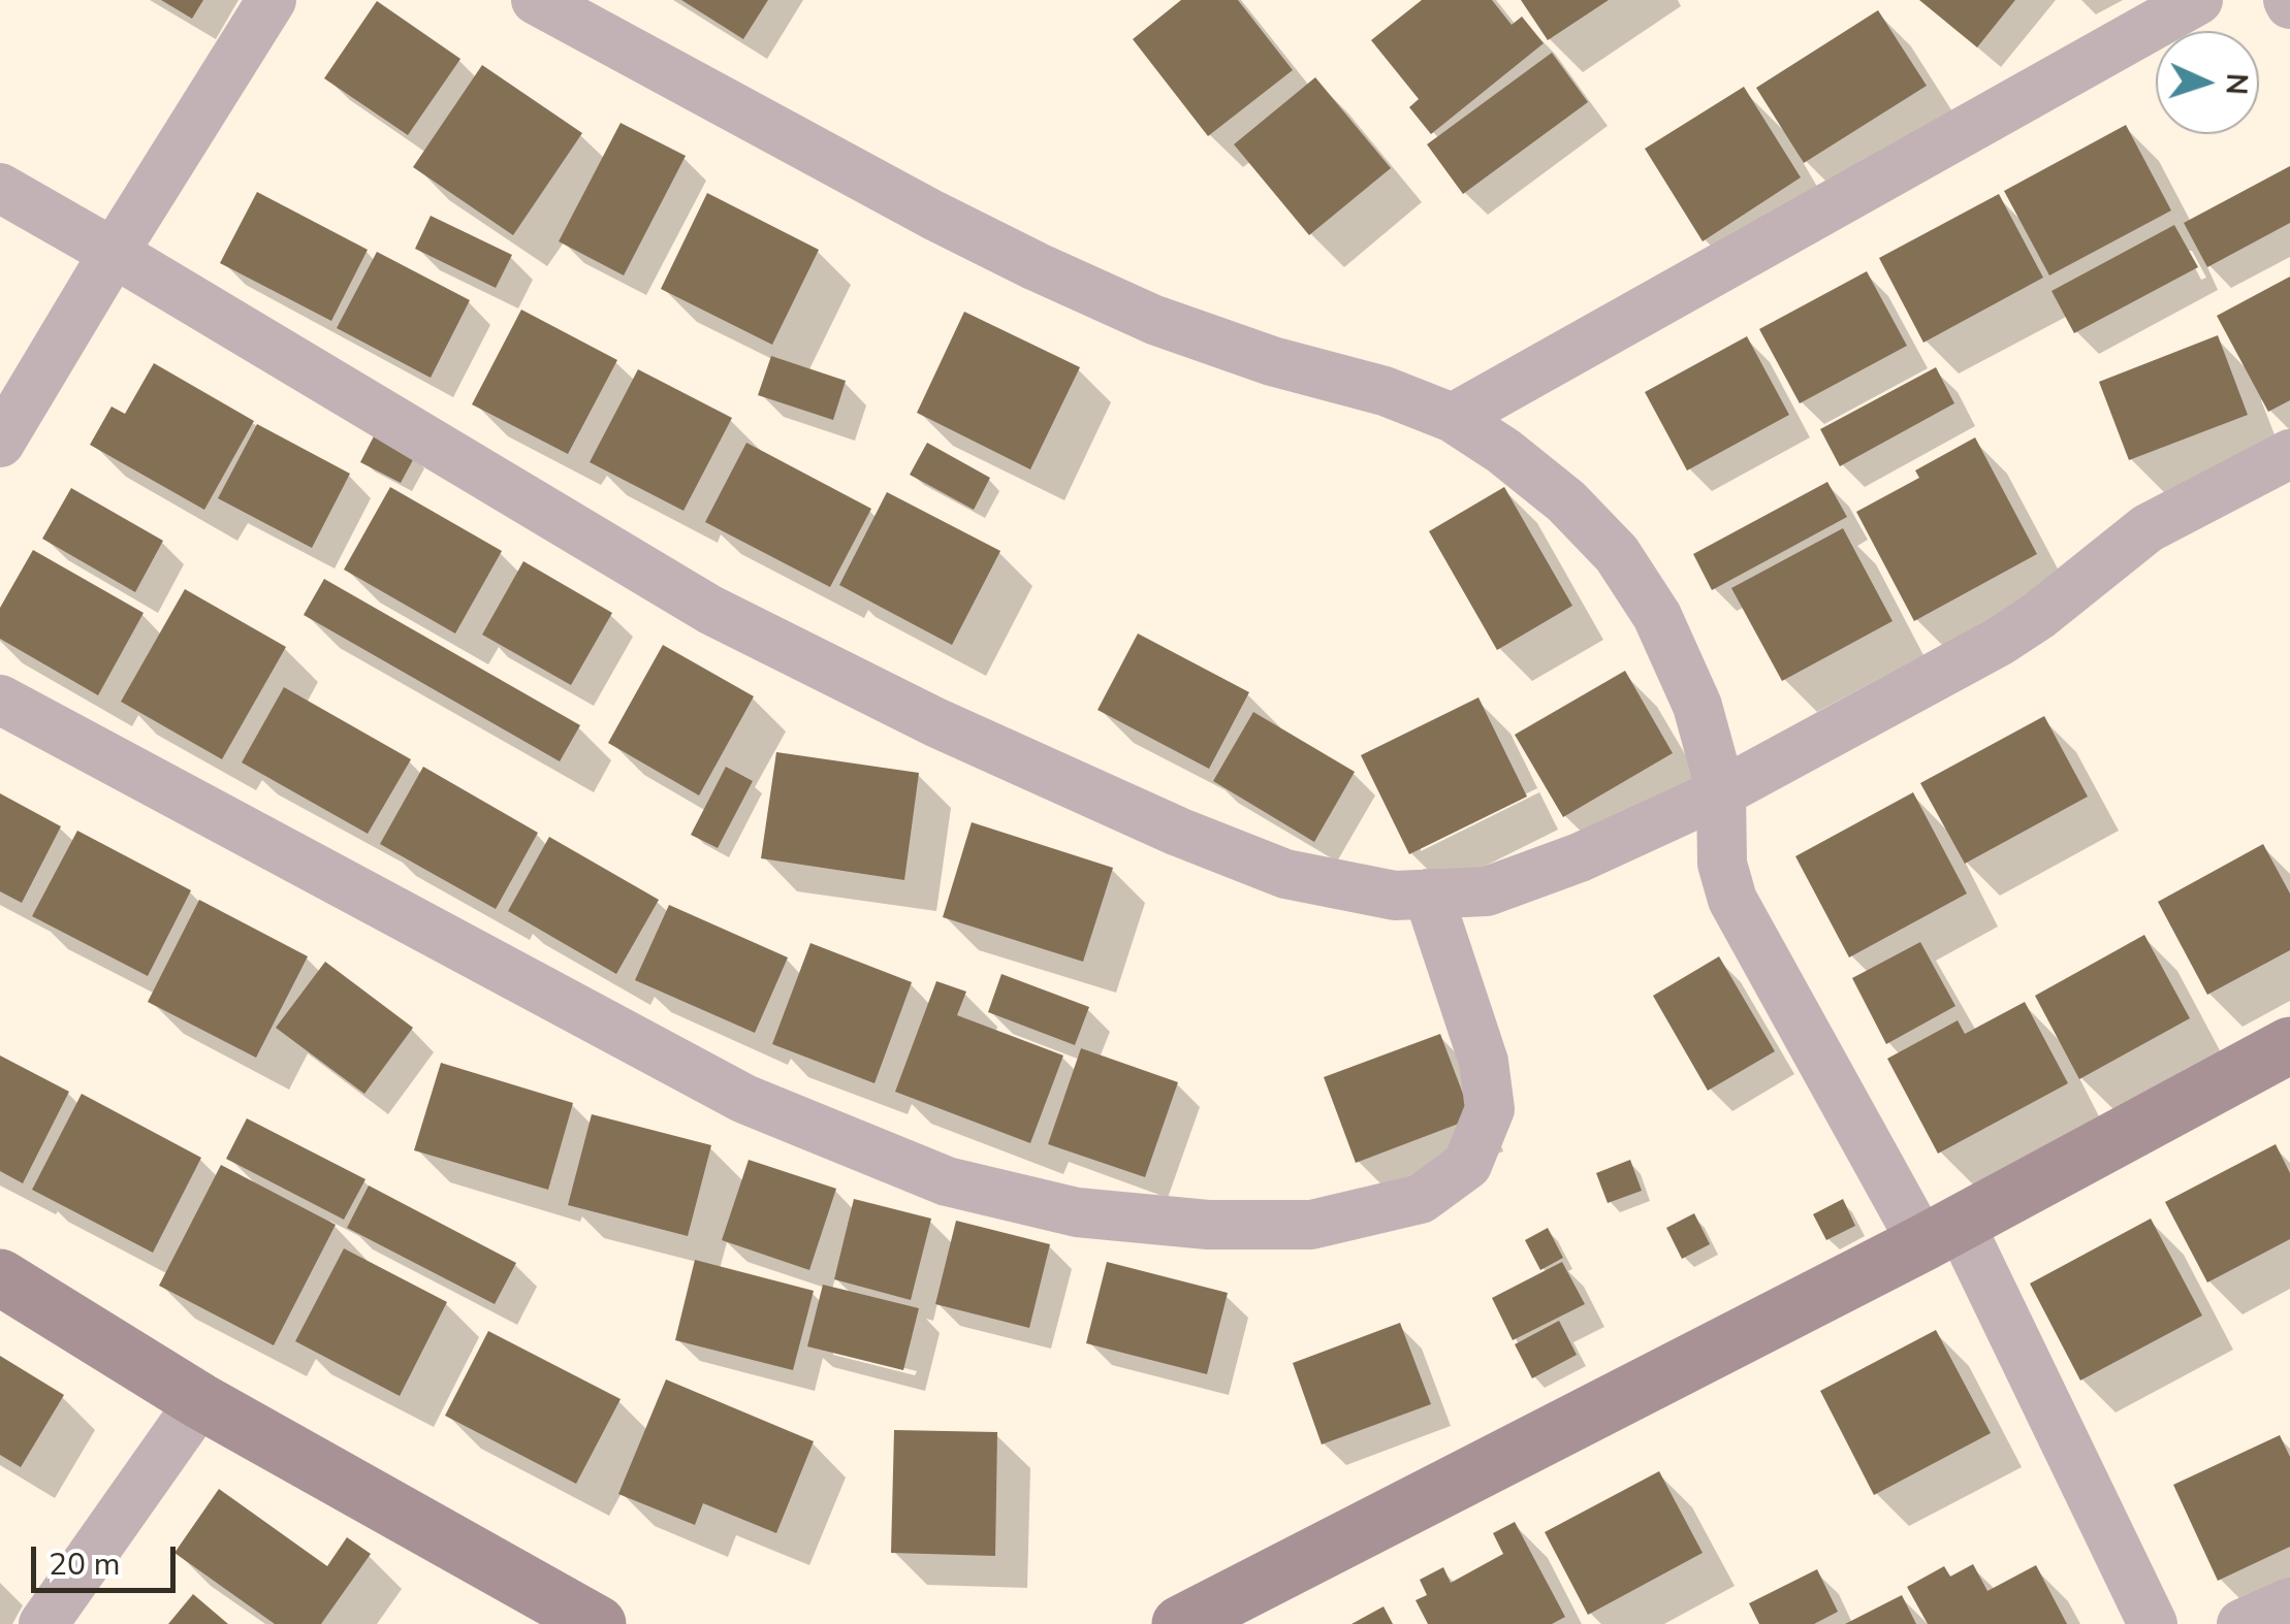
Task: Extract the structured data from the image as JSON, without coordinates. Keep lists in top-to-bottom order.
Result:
{
  "scale_bar": "20 m",
  "north": "right"
}
